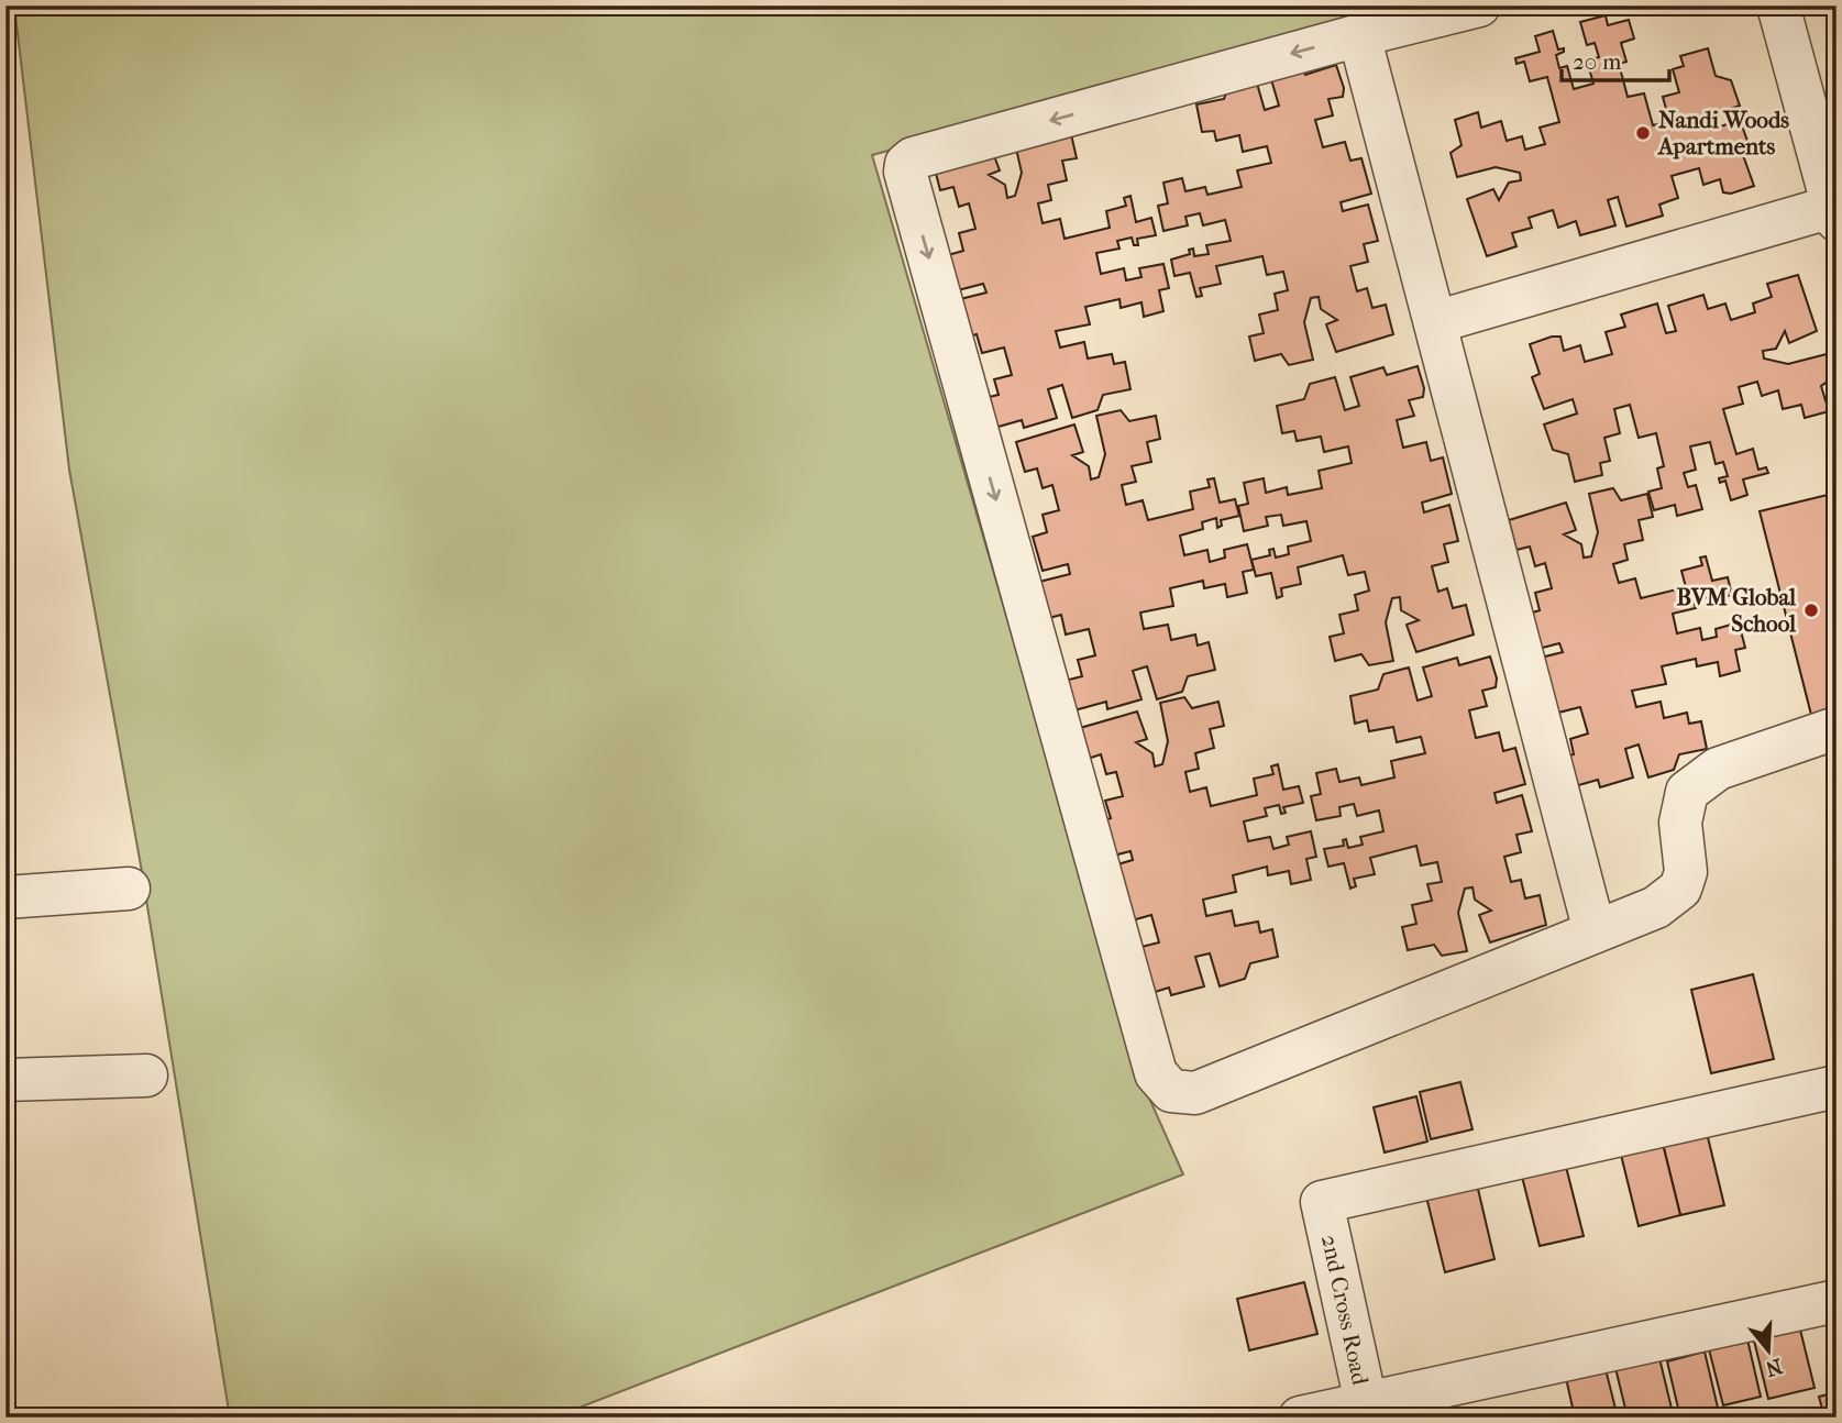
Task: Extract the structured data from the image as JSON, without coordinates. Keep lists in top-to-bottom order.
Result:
{
  "streets": {
    "street": ["2nd Cross Road"]
  },
  "places": ["Nandi Woods Apartments", "BVM Global School"],
  "scale_bar": "20 m",
  "north": "bottom"
}
